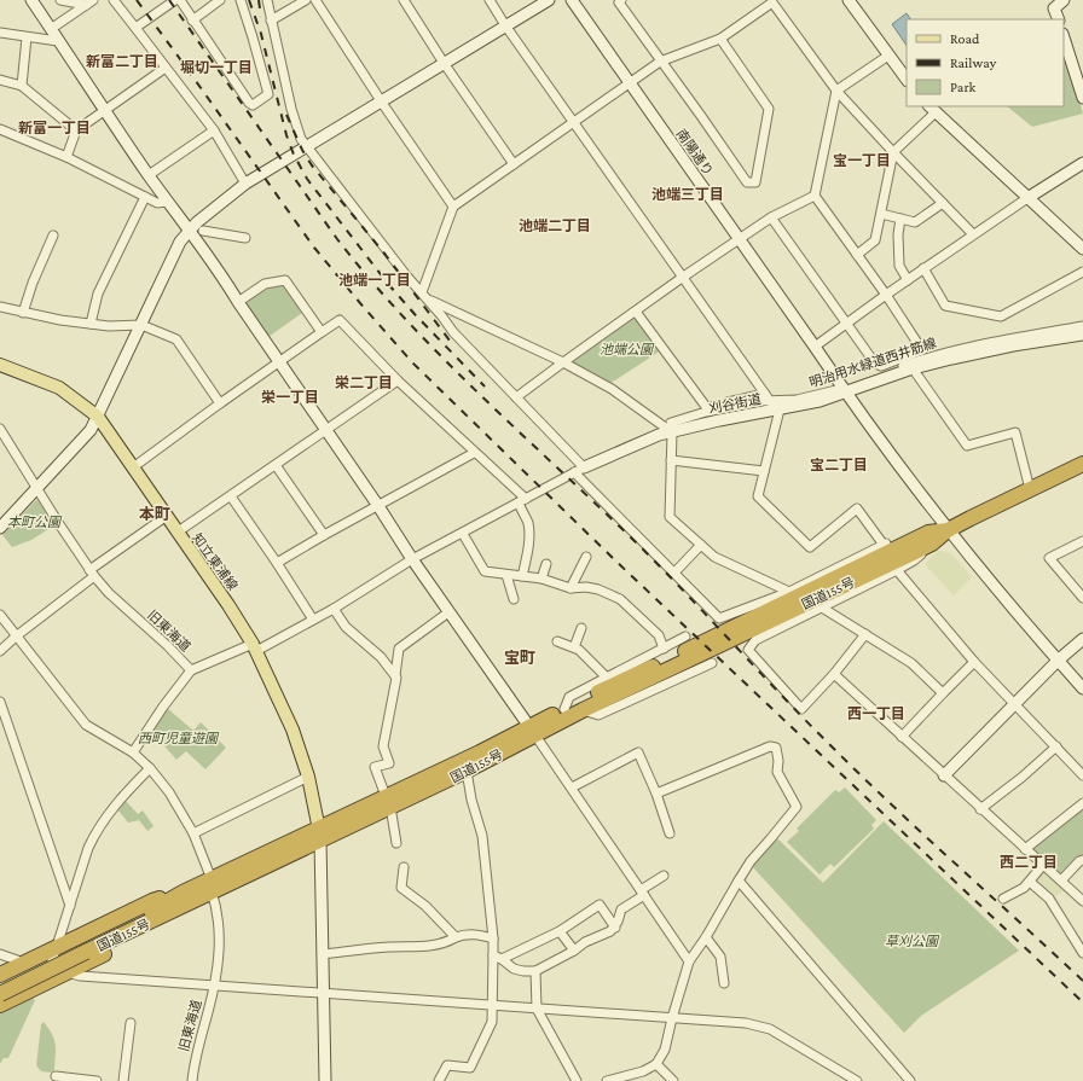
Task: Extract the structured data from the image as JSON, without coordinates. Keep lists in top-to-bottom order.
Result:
{
  "streets": {
    "highway": ["国道155号"],
    "main road": ["知立東浦線"],
    "street": [
      "南陽通り",
      "明治用水緑道西井筋線",
      "刈谷街道",
      "旧東海道"
    ]
  },
  "crossings": [
    ["南陽通り", "明治用水緑道西井筋線"],
    ["南陽通り", "刈谷街道"],
    ["南陽通り", "国道155号"],
    ["明治用水緑道西井筋線", "刈谷街道"],
    ["刈谷街道", "知立東浦線"],
    ["刈谷街道", "旧東海道"],
    ["知立東浦線", "国道155号"],
    ["国道155号", "旧東海道"]
  ],
  "districts": [
    "新富二丁目",
    "堀切一丁目",
    "新富一丁目",
    "宝一丁目",
    "池端三丁目",
    "池端二丁目",
    "池端一丁目",
    "栄二丁目",
    "栄一丁目",
    "宝二丁目",
    "本町",
    "宝町",
    "西一丁目",
    "西二丁目"
  ],
  "parks": [
    "池端公園",
    "本町公園",
    "西町児童遊園",
    "草刈公園"
  ],
  "legend": ["Road", "Railway", "Park"]
}
